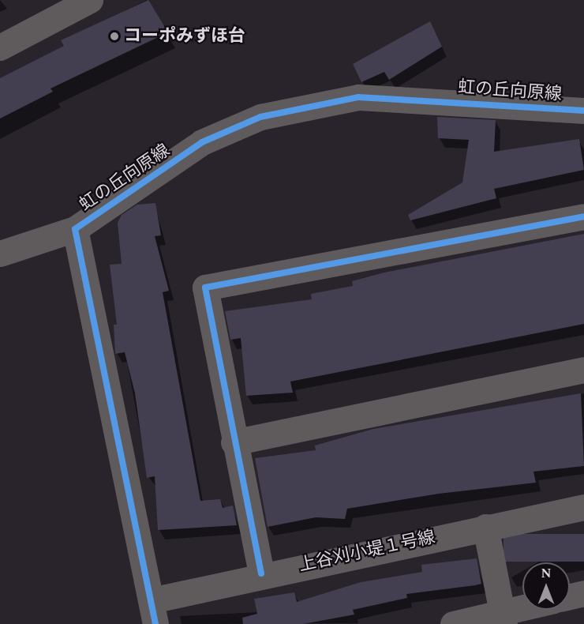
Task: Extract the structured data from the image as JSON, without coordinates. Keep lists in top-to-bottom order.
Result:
{
  "streets": {
    "street": ["虹の丘向原線", "上谷刈小堤１号線"]
  },
  "crossings": [
    ["虹の丘向原線", "上谷刈小堤１号線"]
  ],
  "places": ["コーポみずほ台"],
  "north": "top"
}
